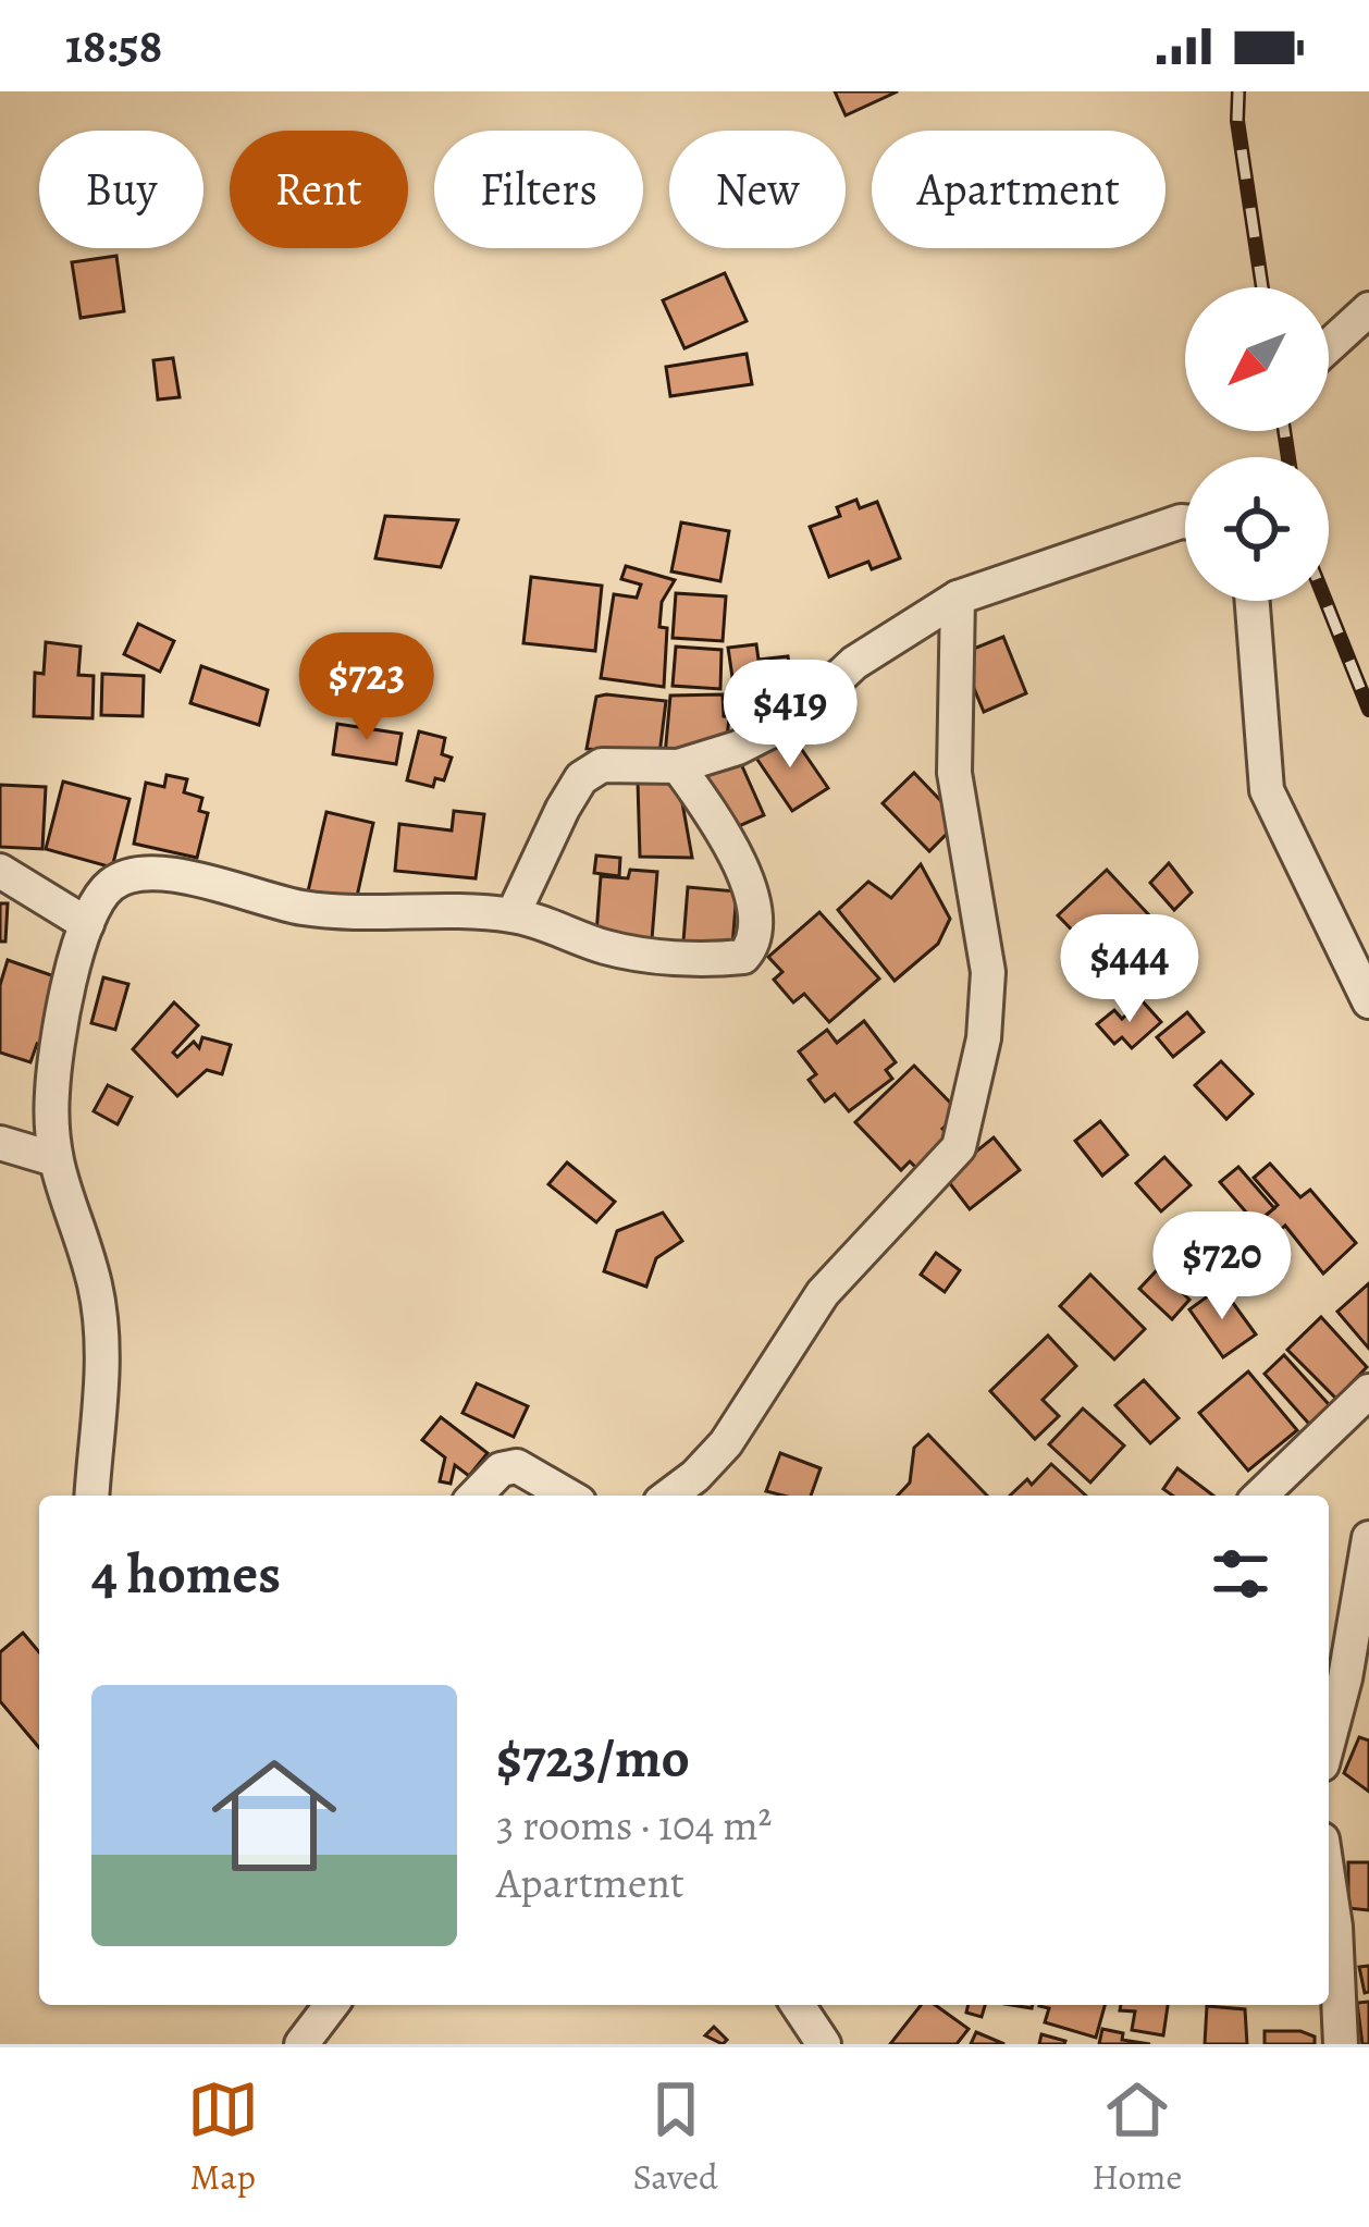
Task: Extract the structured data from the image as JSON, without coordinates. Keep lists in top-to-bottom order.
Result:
{
  "north": "bottom left",
  "page": {
    "status": "18:58",
    "chip": [
      "Buy",
      "Rent",
      "Filters",
      "New",
      "Apartment"
    ],
    "price": [
      "$723",
      "$419",
      "$444",
      "$720"
    ],
    "heading": "4 homes",
    "list": [
      {
        "name": "$723/mo",
        "note": "3 rooms · 104 m² · Apartment"
      }
    ],
    "tabs": ["Map", "Saved", "Home"]
  }
}
